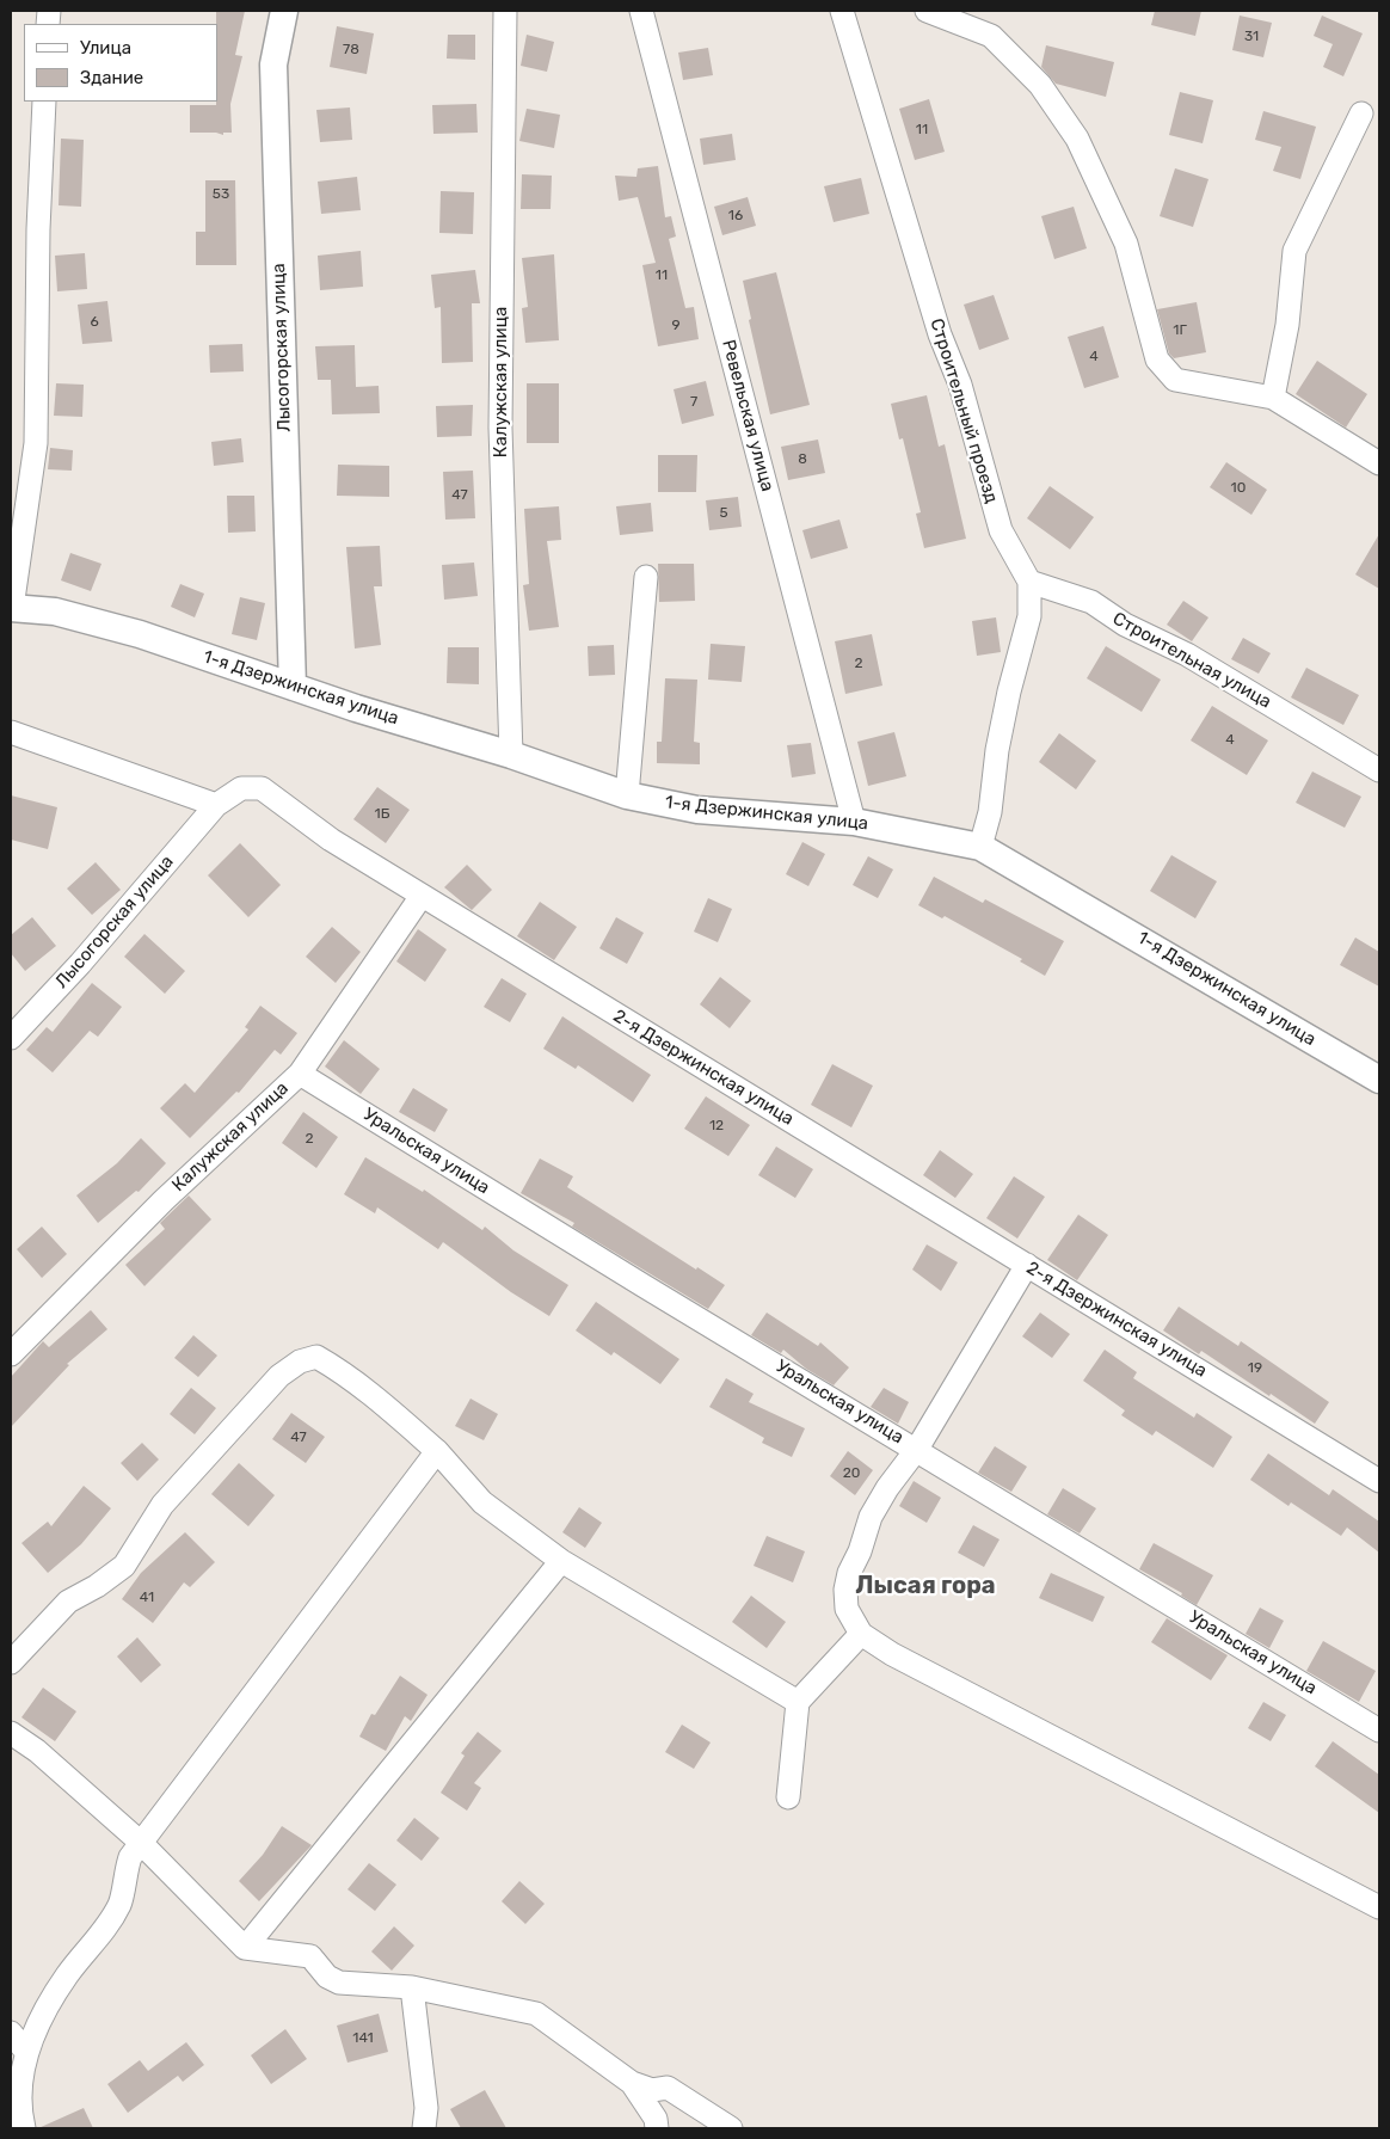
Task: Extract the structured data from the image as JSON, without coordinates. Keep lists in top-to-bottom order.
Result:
{
  "streets": {
    "street": [
      "Лысогорская улица",
      "Калужская улица",
      "Строительный проезд",
      "Ревельская улица",
      "Строительная улица",
      "1-я Дзержинская улица",
      "2-я Дзержинская улица",
      "Уральская улица"
    ]
  },
  "crossings": [
    ["Лысогорская улица", "1-я Дзержинская улица"],
    ["Лысогорская улица", "2-я Дзержинская улица"],
    ["Калужская улица", "1-я Дзержинская улица"],
    ["Калужская улица", "2-я Дзержинская улица"],
    ["Калужская улица", "Уральская улица"],
    ["Строительный проезд", "Строительная улица"],
    ["Строительный проезд", "1-я Дзержинская улица"],
    ["Ревельская улица", "1-я Дзержинская улица"]
  ],
  "districts": ["Лысая гора"],
  "house_numbers": [
    "31",
    "78",
    "11",
    "53",
    "16",
    "11",
    "6",
    "9",
    "1Г",
    "4",
    "7",
    "8",
    "10",
    "47",
    "5",
    "2",
    "4",
    "1Б",
    "12",
    "2",
    "19",
    "47",
    "20",
    "41",
    "141"
  ],
  "legend": ["Улица", "Здание"]
}
